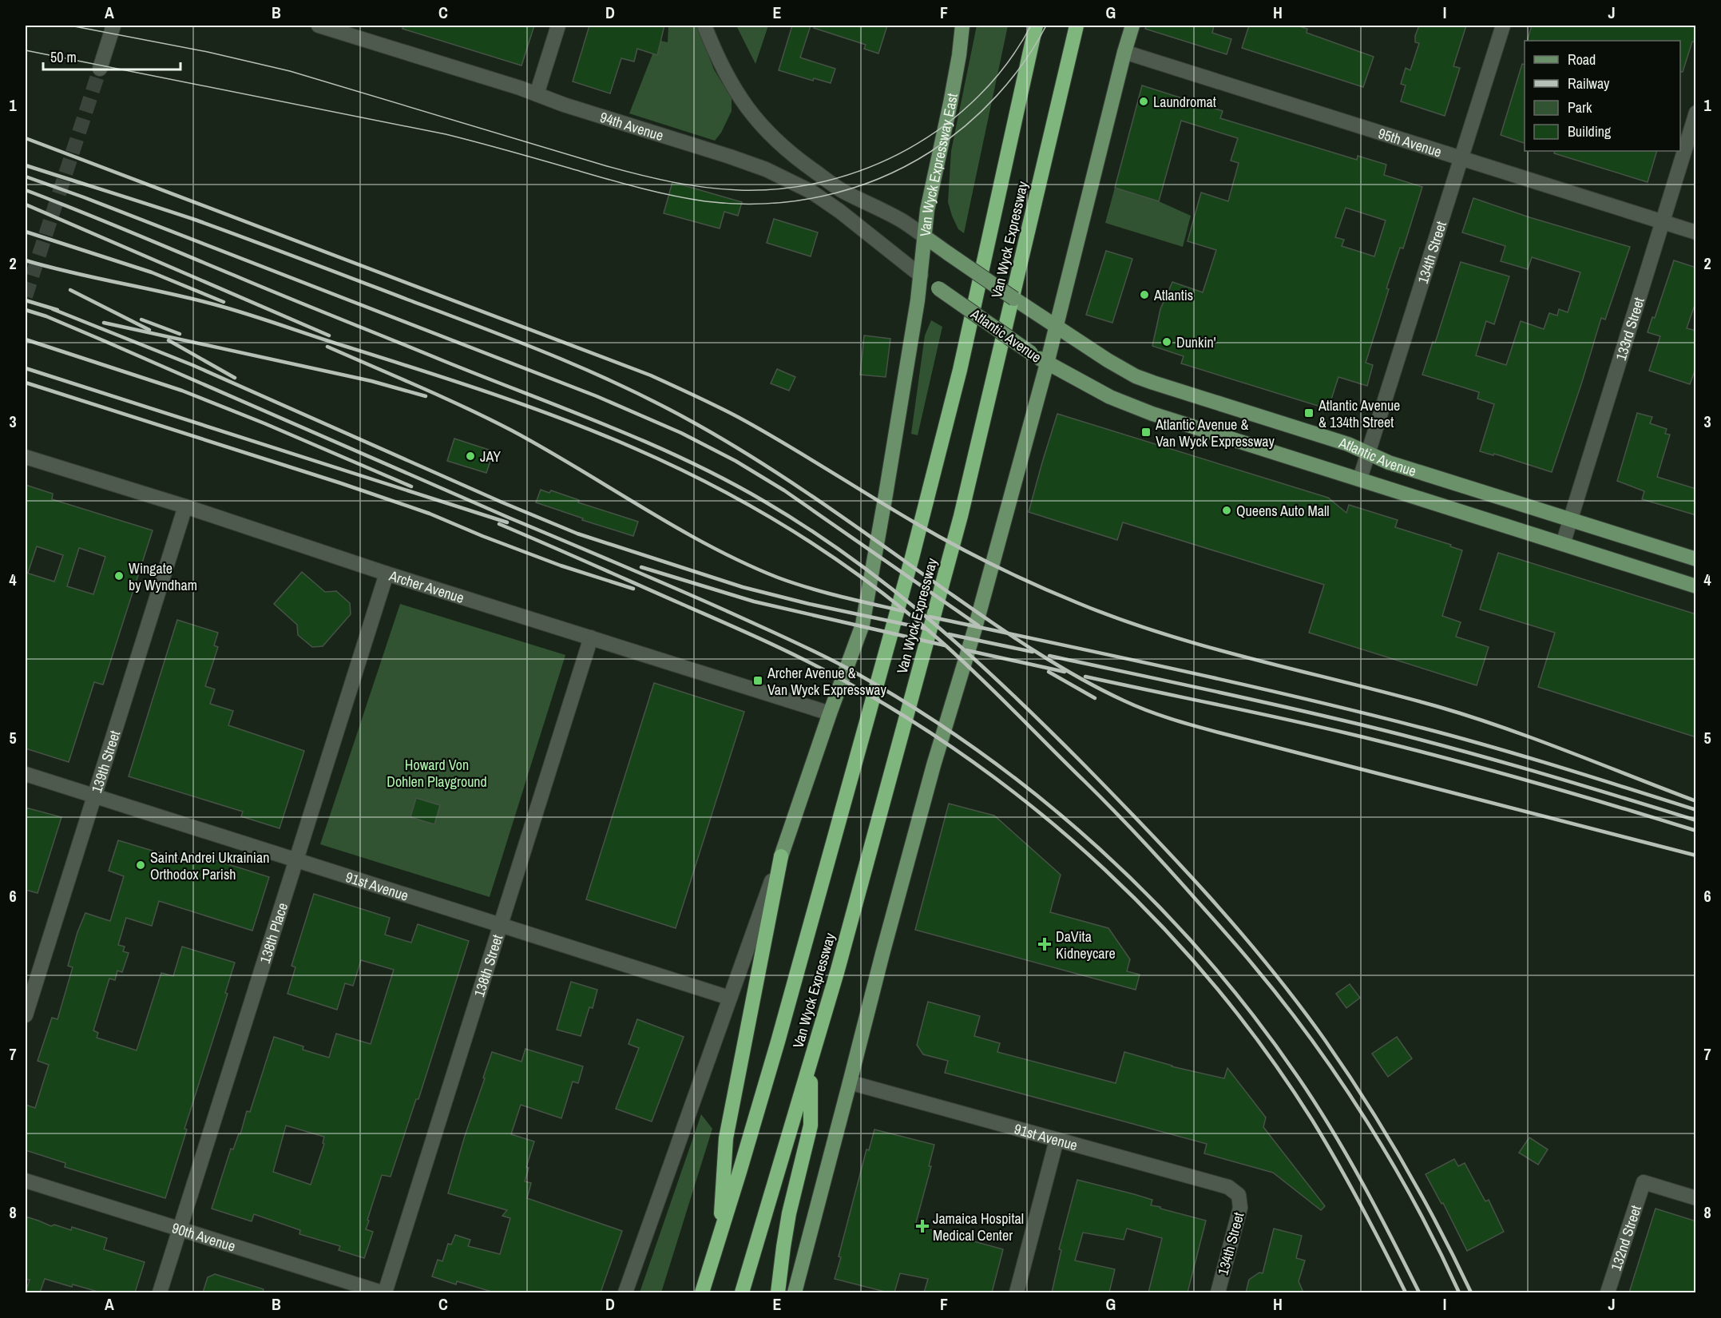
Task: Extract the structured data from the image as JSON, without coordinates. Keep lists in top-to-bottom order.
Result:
{
  "streets": {
    "highway": ["Van Wyck Expressway"],
    "main road": ["Van Wyck Expressway East", "Atlantic Avenue"],
    "street": [
      "94th Avenue",
      "95th Avenue",
      "134th Street",
      "133rd Street",
      "Archer Avenue",
      "139th Street",
      "91st Avenue",
      "138th Place",
      "138th Street",
      "90th Avenue",
      "132nd Street"
    ]
  },
  "crossings": [
    ["94th Avenue", "Van Wyck Expressway East"],
    ["94th Avenue", "Atlantic Avenue"],
    ["95th Avenue", "134th Street"],
    ["95th Avenue", "133rd Street"],
    ["Van Wyck Expressway East", "Atlantic Avenue"],
    ["134th Street", "Atlantic Avenue"],
    ["134th Street", "91st Avenue"],
    ["133rd Street", "Atlantic Avenue"],
    ["Archer Avenue", "139th Street"],
    ["Archer Avenue", "138th Place"],
    ["Archer Avenue", "138th Street"],
    ["139th Street", "91st Avenue"],
    ["91st Avenue", "138th Place"],
    ["91st Avenue", "138th Street"],
    ["138th Place", "90th Avenue"],
    ["138th Street", "90th Avenue"]
  ],
  "parks": ["Howard Von Dohlen Playground"],
  "places": {
    "other": [
      "Laundromat",
      "Atlantis",
      "Dunkin'",
      "JAY",
      "Queens Auto Mall",
      "Wingate by Wyndham",
      "Saint Andrei Ukrainian Orthodox Parish"
    ],
    "transit": ["Atlantic Avenue & 134th Street", "Atlantic Avenue & Van Wyck Expressway", "Archer Avenue & Van Wyck Expressway"],
    "health": ["DaVita Kidneycare", "Jamaica Hospital Medical Center"]
  },
  "legend": [
    "Road",
    "Railway",
    "Park",
    "Building"
  ],
  "scale_bar": "50 m",
  "grid": {
    "columns": [
      "A",
      "B",
      "C",
      "D",
      "E",
      "F",
      "G",
      "H",
      "I",
      "J"
    ],
    "rows": [
      "1",
      "2",
      "3",
      "4",
      "5",
      "6",
      "7",
      "8"
    ]
  }
}
